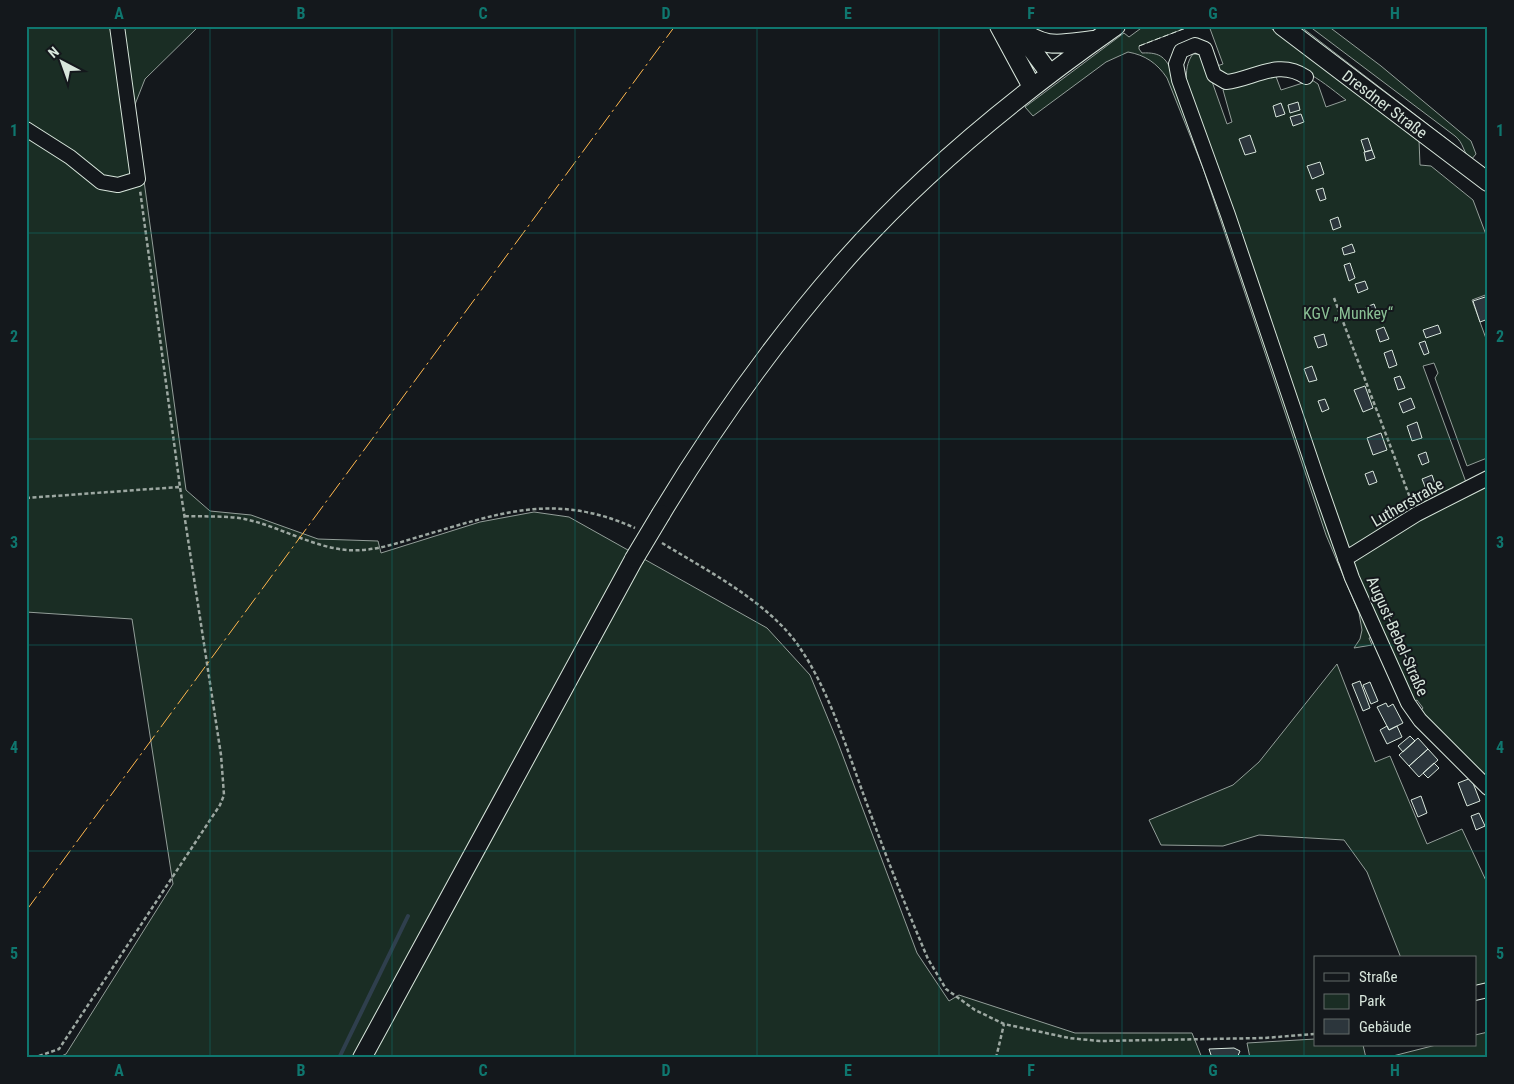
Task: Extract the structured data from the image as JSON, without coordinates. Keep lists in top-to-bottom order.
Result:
{
  "streets": {
    "main road": ["Dresdner Straße"],
    "street": ["Lutherstraße", "August-Bebel-Straße"]
  },
  "crossings": [
    ["Lutherstraße", "August-Bebel-Straße"]
  ],
  "parks": ["KGV „Munkey“"],
  "legend": ["Straße", "Park", "Gebäude"],
  "north": "top left",
  "grid": {
    "columns": [
      "A",
      "B",
      "C",
      "D",
      "E",
      "F",
      "G",
      "H"
    ],
    "rows": [
      "1",
      "2",
      "3",
      "4",
      "5"
    ]
  }
}
